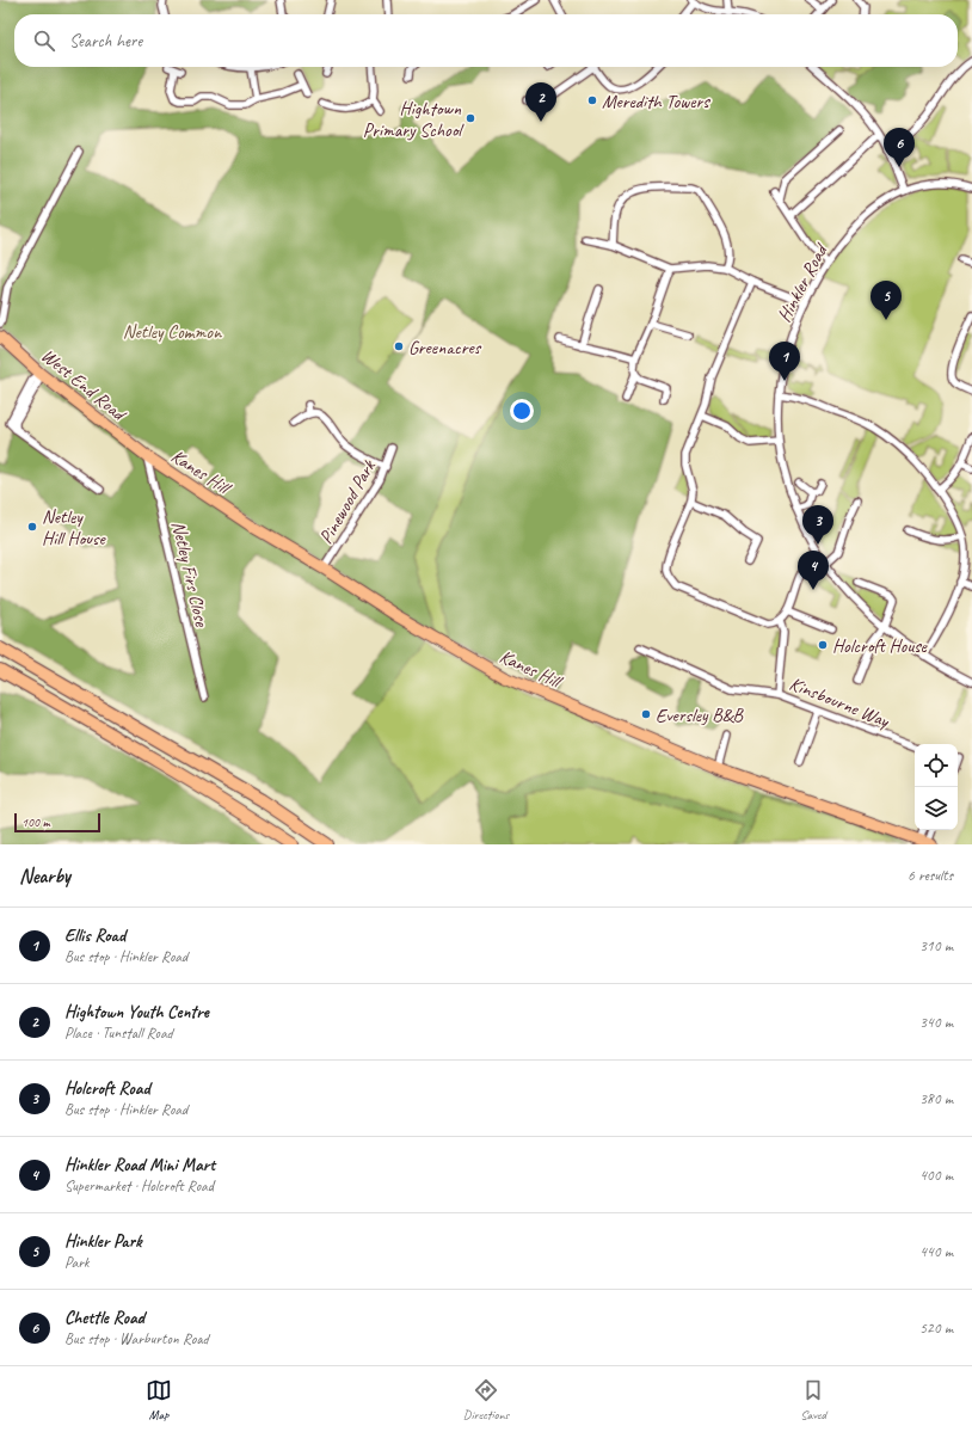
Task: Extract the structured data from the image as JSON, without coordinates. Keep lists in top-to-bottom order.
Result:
{
  "streets": {
    "main road": ["West End Road", "Kanes Hill"],
    "street": [
      "Hinkler Road",
      "Pinewood Park",
      "Netley Firs Close",
      "Kinsbourne Way"
    ]
  },
  "crossings": [
    ["West End Road", "Kanes Hill"],
    ["West End Road", "Netley Firs Close"],
    ["Kanes Hill", "Pinewood Park"],
    ["Kanes Hill", "Netley Firs Close"]
  ],
  "parks": ["Netley Common"],
  "places": [
    "Meredith Towers",
    "Hightown Primary School",
    "Greenacres",
    "Netley Hill House",
    "Holcroft House",
    "Eversley B&B"
  ],
  "scale_bar": "100 m",
  "page": {
    "search": "Search here",
    "pins": [
      "2",
      "6",
      "5",
      "1",
      "3",
      "4"
    ],
    "scale": "100 m",
    "heading": ["Nearby", "6 results"],
    "list": [
      {
        "mark": "1",
        "name": "Ellis Road",
        "note": "Bus stop · Hinkler Road",
        "value": "310 m"
      },
      {
        "mark": "2",
        "name": "Hightown Youth Centre",
        "note": "Place · Tunstall Road",
        "value": "340 m"
      },
      {
        "mark": "3",
        "name": "Holcroft Road",
        "note": "Bus stop · Hinkler Road",
        "value": "380 m"
      },
      {
        "mark": "4",
        "name": "Hinkler Road Mini Mart",
        "note": "Supermarket · Holcroft Road",
        "value": "400 m"
      },
      {
        "mark": "5",
        "name": "Hinkler Park",
        "note": "Park",
        "value": "440 m"
      },
      {
        "mark": "6",
        "name": "Chettle Road",
        "note": "Bus stop · Warburton Road",
        "value": "520 m"
      }
    ],
    "nav": ["Map", "Directions", "Saved"]
  }
}
